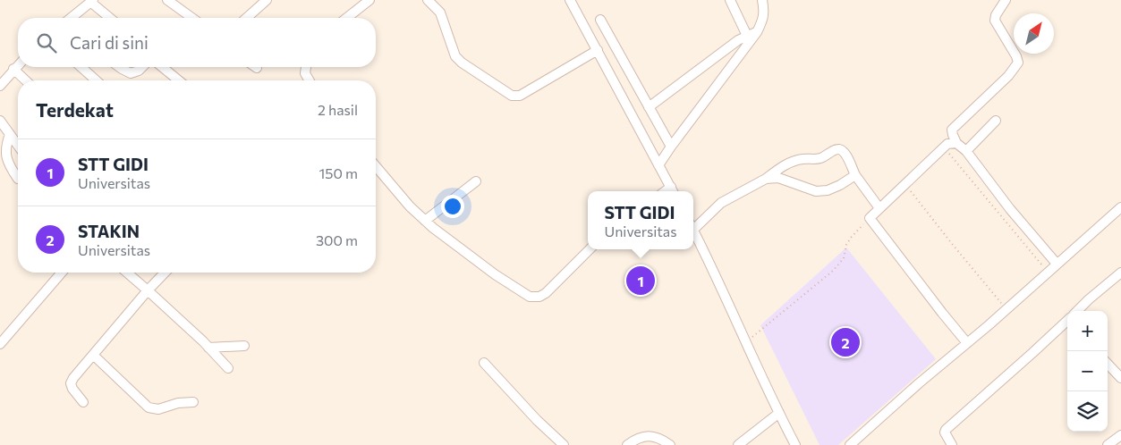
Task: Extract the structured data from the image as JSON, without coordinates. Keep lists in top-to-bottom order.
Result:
{
  "north": "top right",
  "page": {
    "search": "Cari di sini",
    "heading": ["Terdekat", "2 hasil"],
    "list": [
      {
        "mark": "1",
        "name": "STT GIDI",
        "note": "Universitas",
        "value": "150 m"
      },
      {
        "mark": "2",
        "name": "STAKIN",
        "note": "Universitas",
        "value": "300 m"
      }
    ],
    "popup": ["STT GIDI", "Universitas"],
    "pins": ["1", "2"],
    "map_buttons": ["+", "−"]
  }
}
